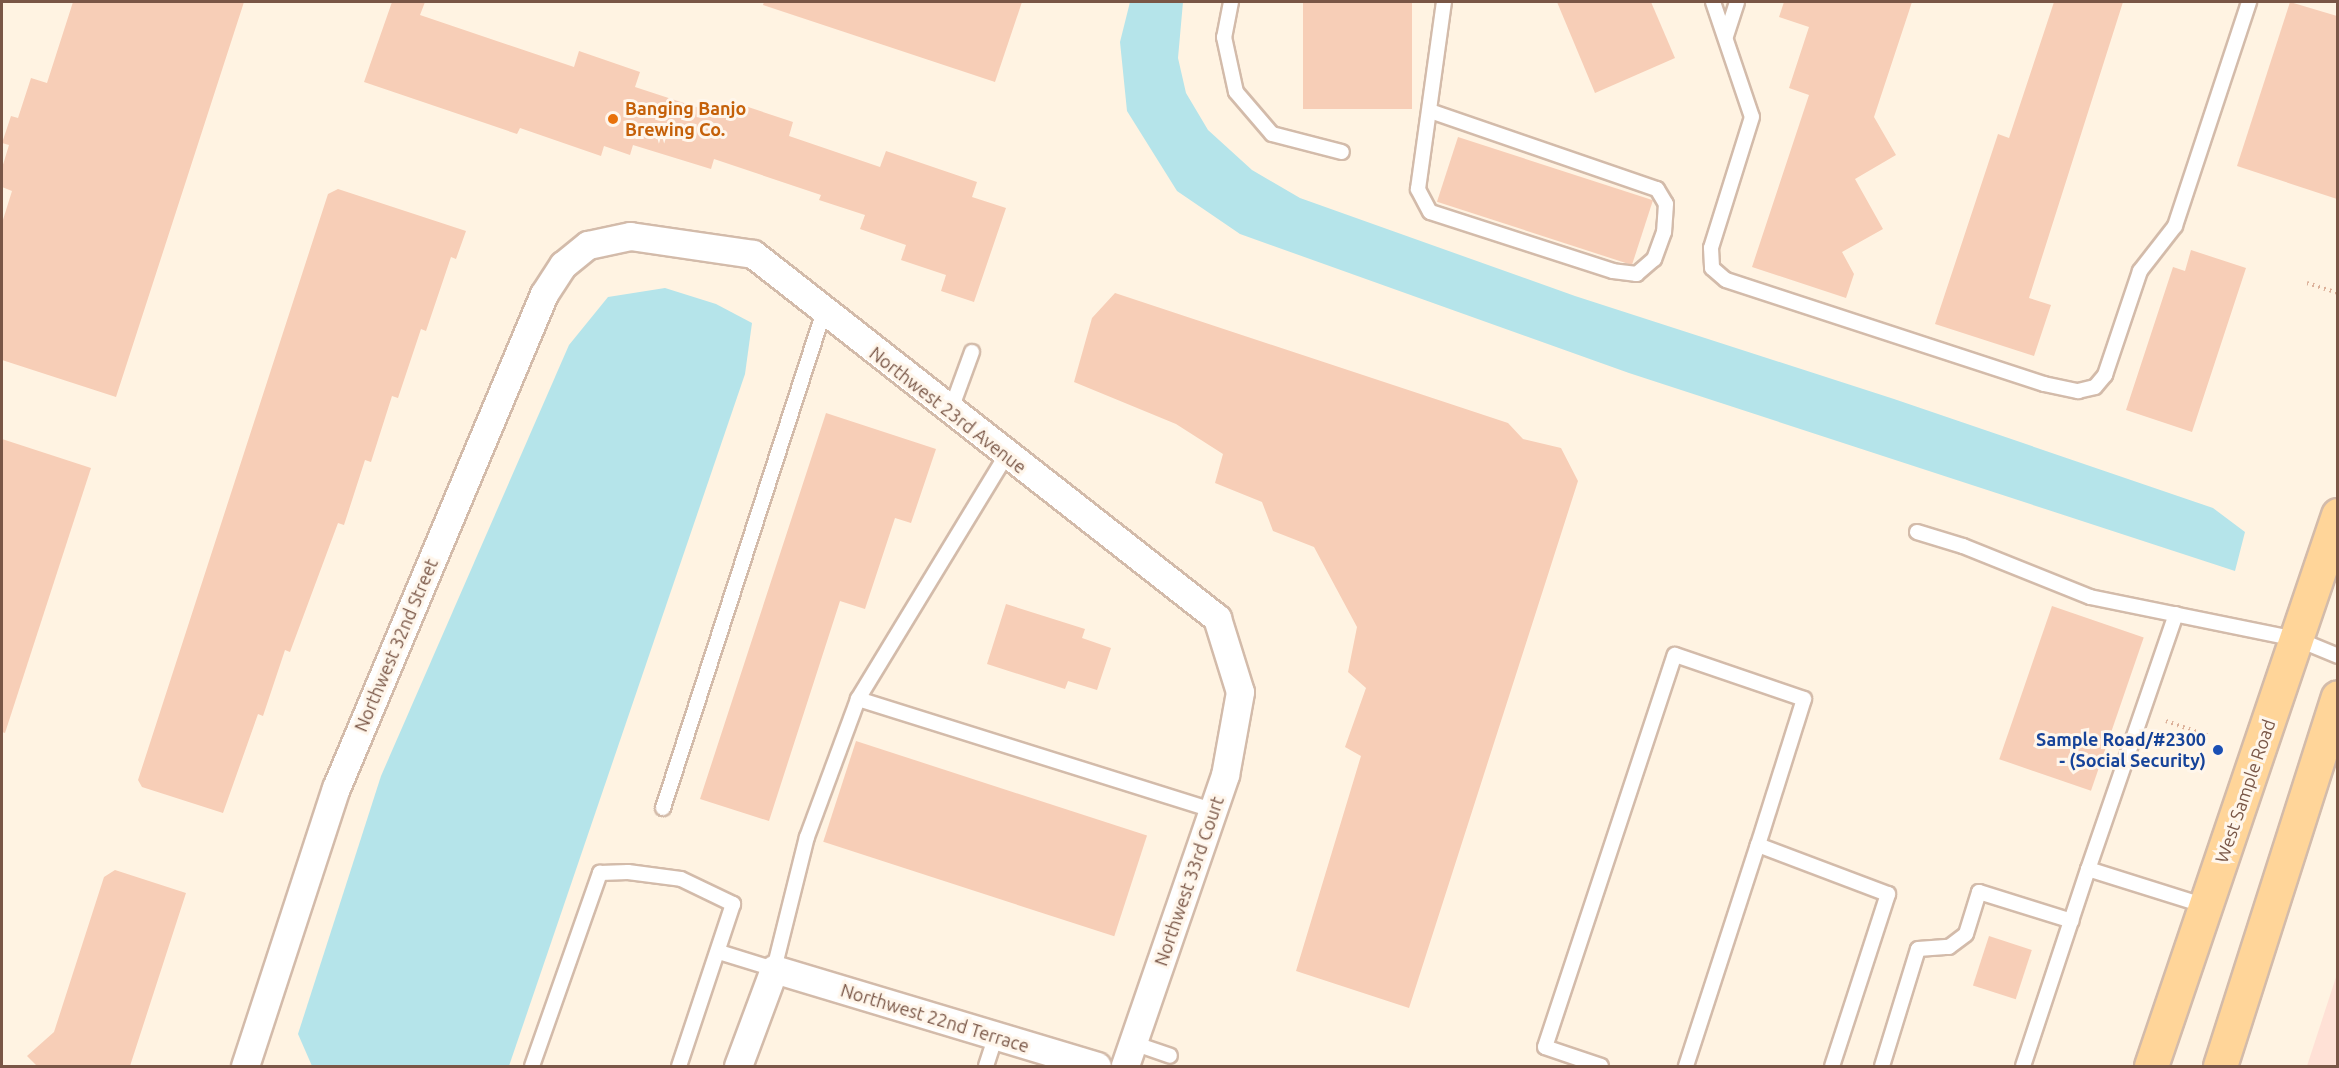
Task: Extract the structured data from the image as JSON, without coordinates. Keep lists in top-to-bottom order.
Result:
{
  "streets": {
    "main road": ["West Sample Road"],
    "street": [
      "Northwest 23rd Avenue",
      "Northwest 32nd Street",
      "Northwest 33rd Court",
      "Northwest 22nd Terrace"
    ]
  },
  "crossings": [
    ["Northwest 23rd Avenue", "Northwest 32nd Street"],
    ["Northwest 23rd Avenue", "Northwest 33rd Court"]
  ],
  "places": ["Banging Banjo Brewing Co.", "Sample Road/#2300 - (Social Security)"]
}
